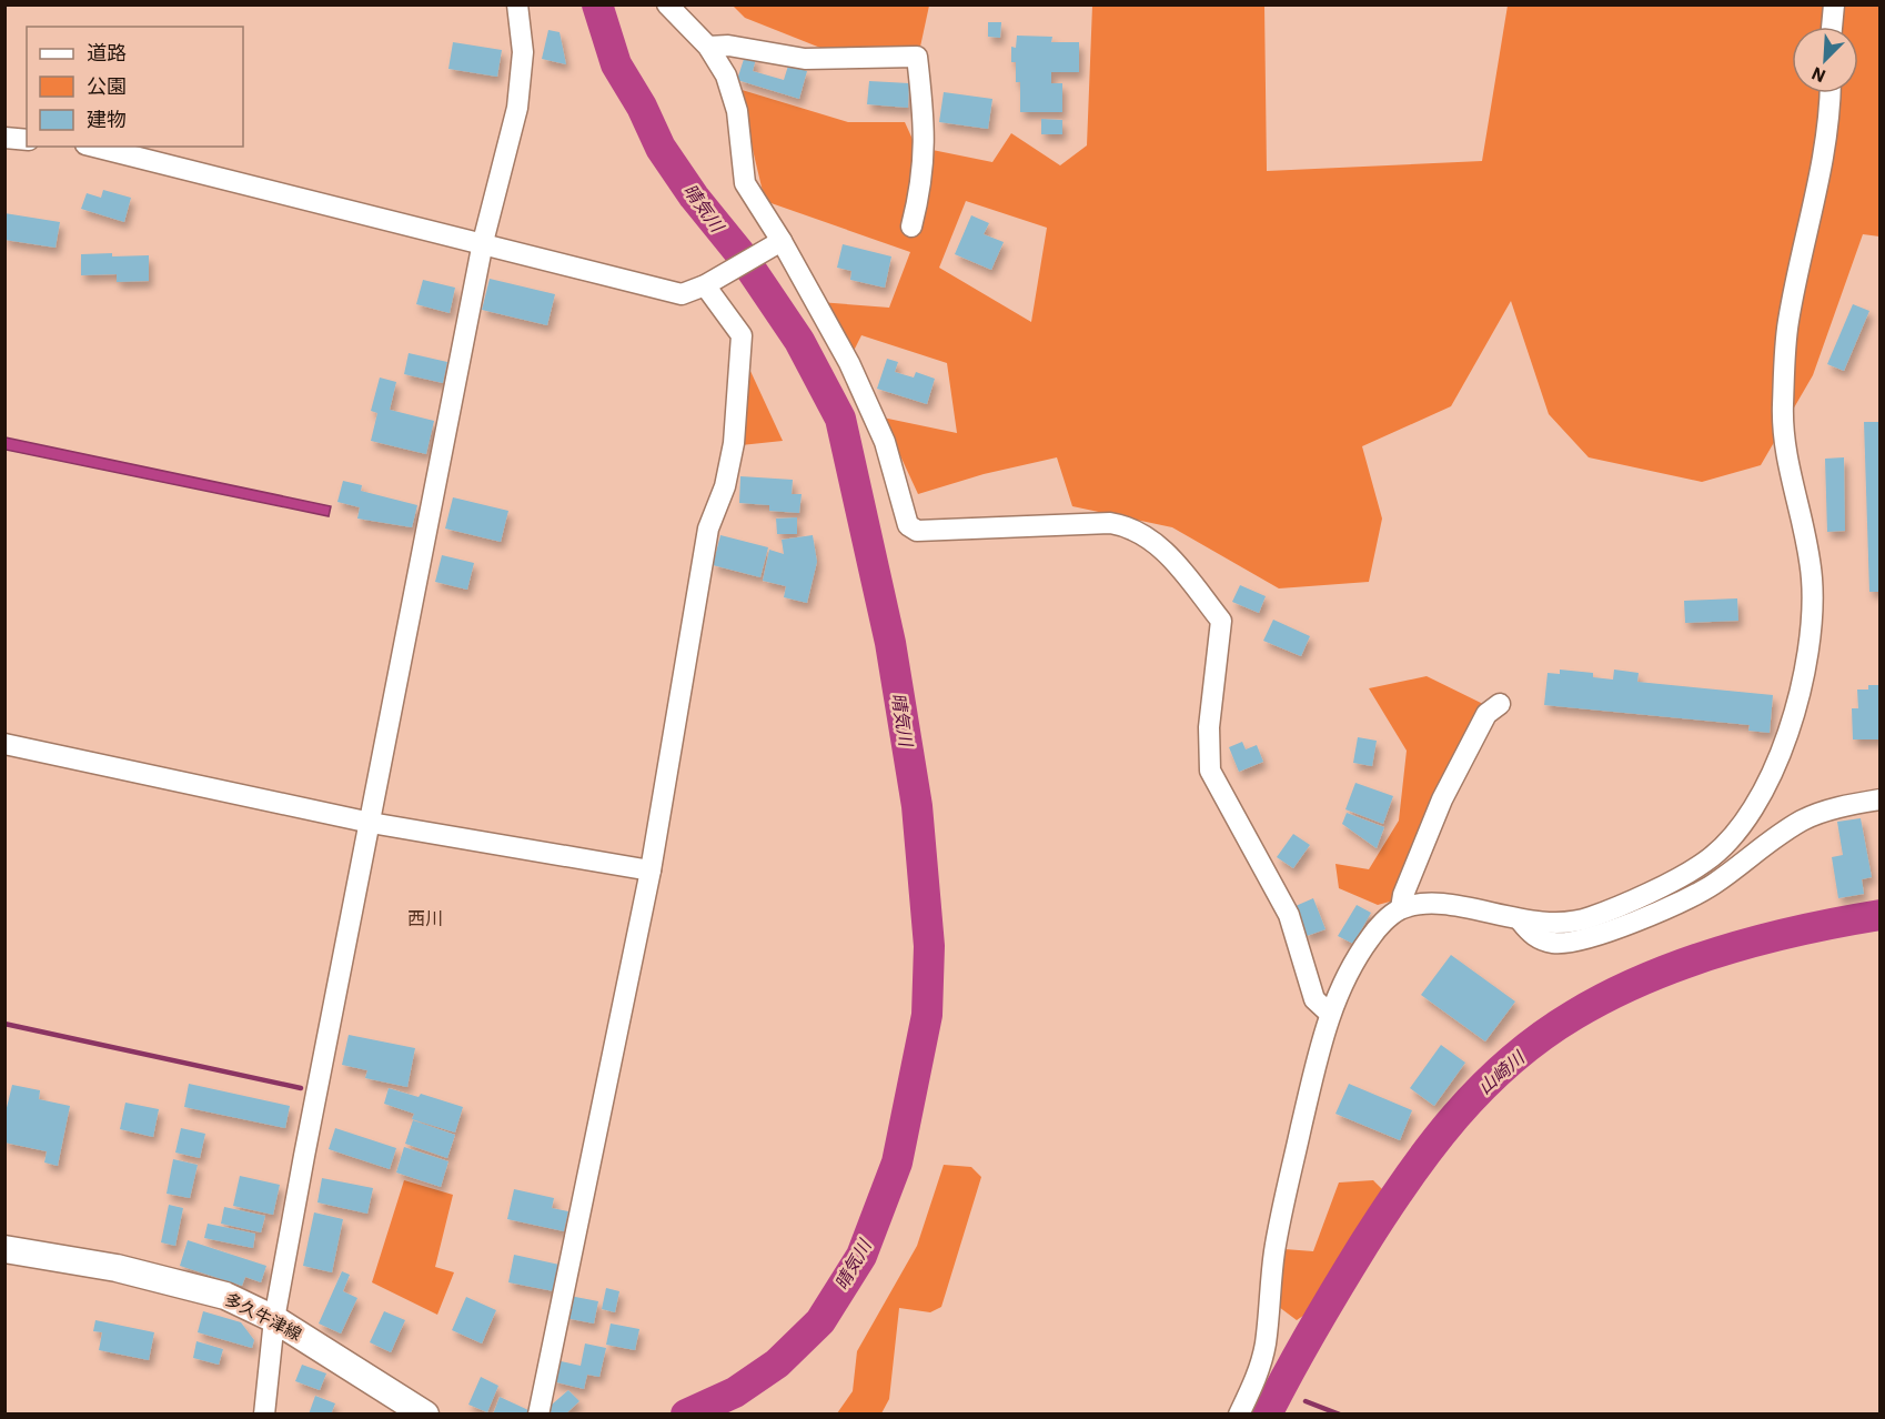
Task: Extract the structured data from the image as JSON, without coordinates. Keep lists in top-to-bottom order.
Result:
{
  "streets": {
    "main road": ["多久牛津線"]
  },
  "districts": ["西川"],
  "water": ["晴気川", "山崎川"],
  "legend": ["道路", "公園", "建物"],
  "north": "bottom left"
}
